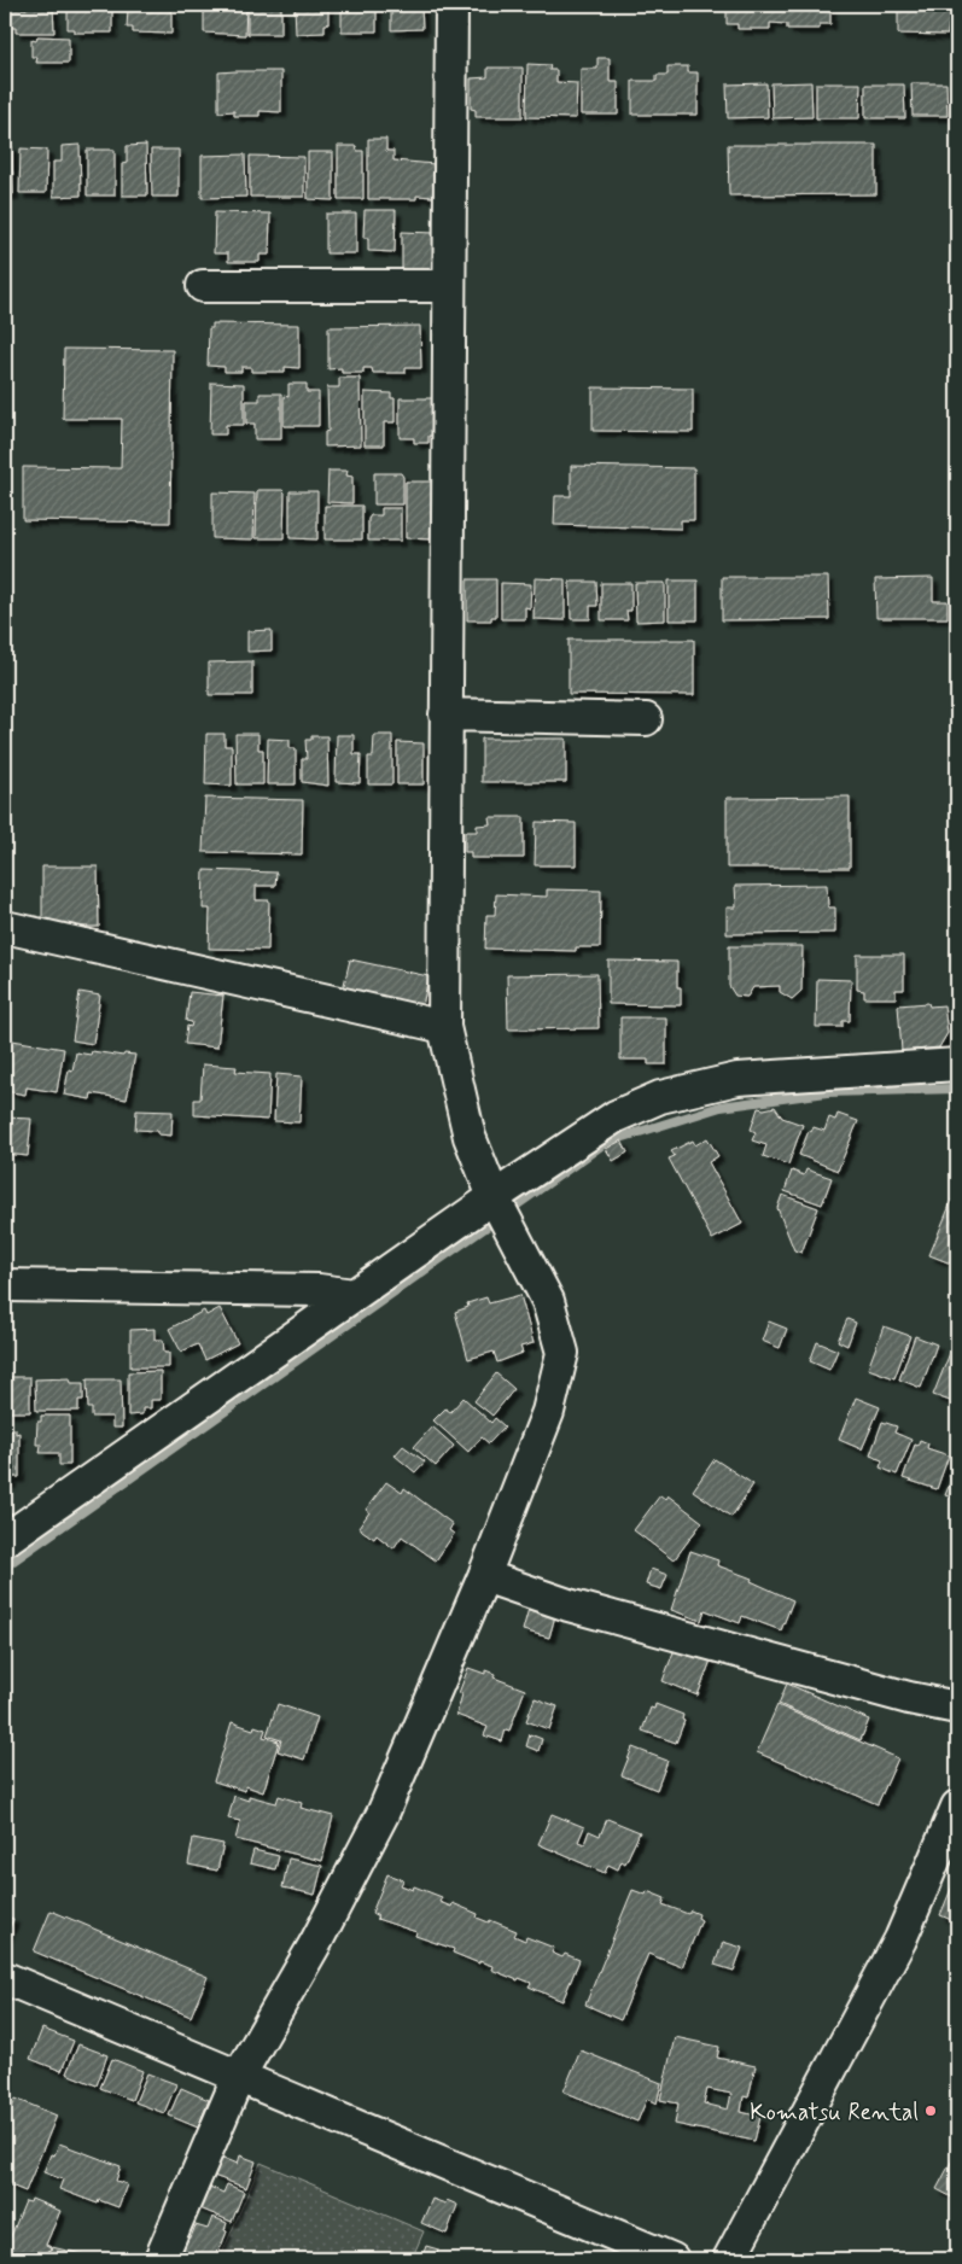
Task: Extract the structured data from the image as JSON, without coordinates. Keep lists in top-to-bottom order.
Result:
{
  "places": ["Komatsu Rental"]
}
